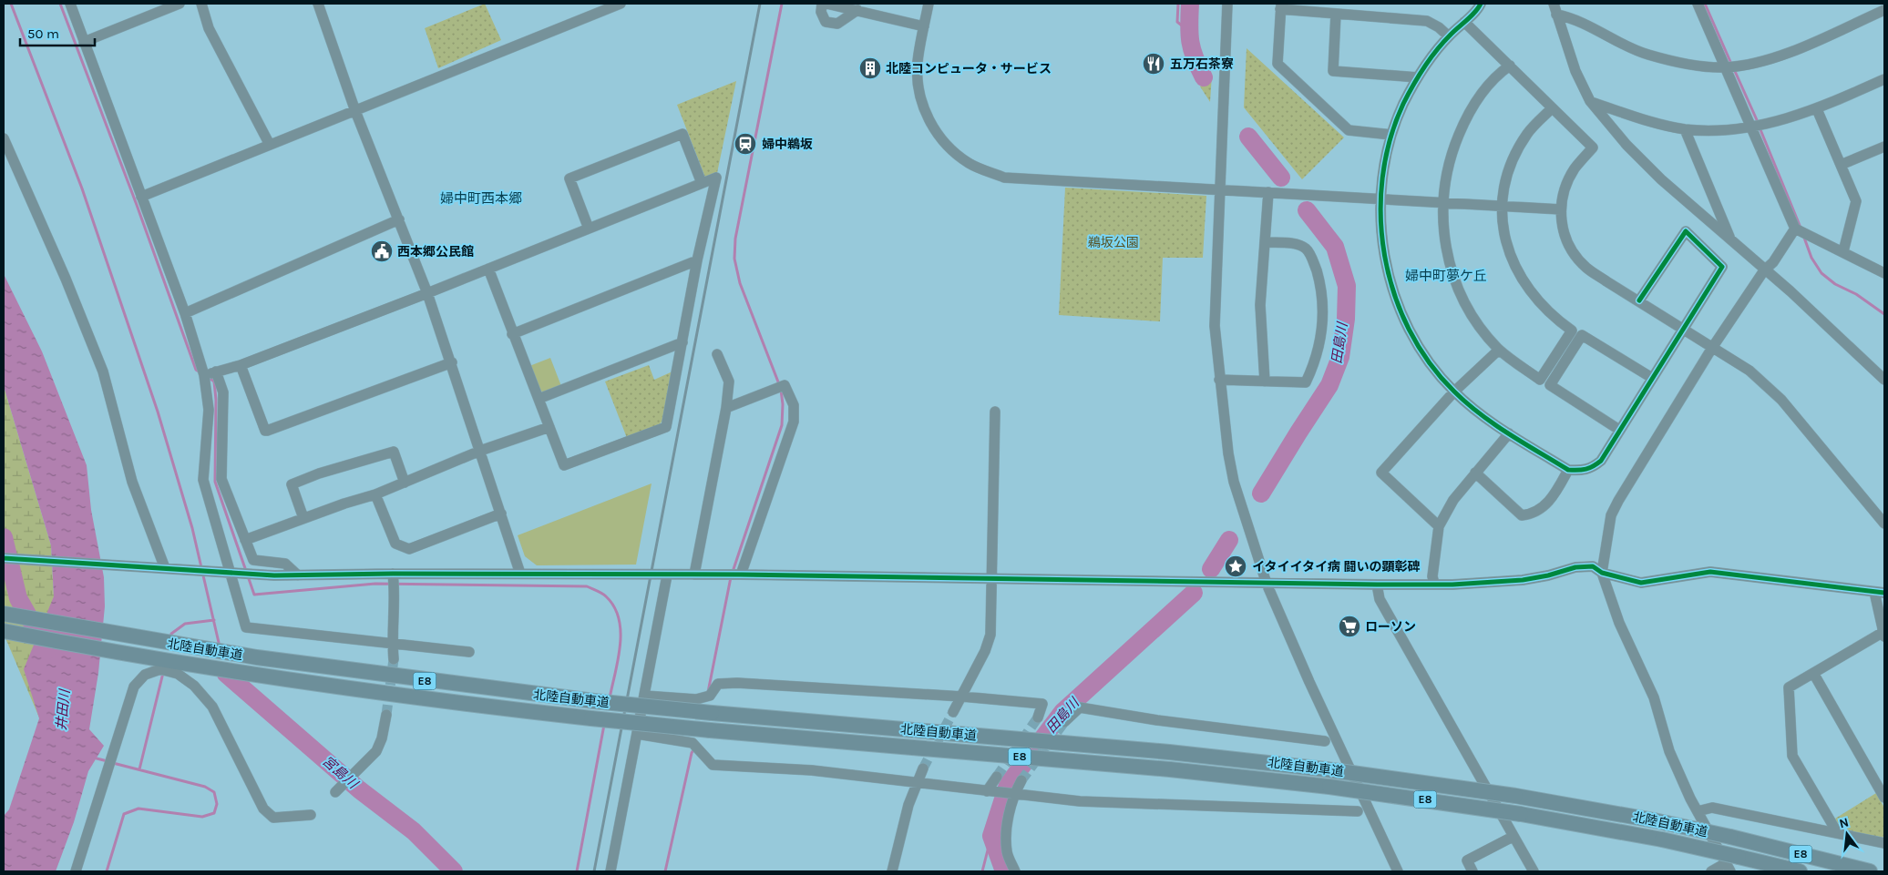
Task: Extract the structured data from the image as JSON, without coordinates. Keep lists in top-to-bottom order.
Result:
{
  "streets": {
    "highway": ["北陸自動車道", "E8"]
  },
  "districts": ["婦中町西本郷", "婦中町夢ケ丘"],
  "water": ["田島川", "井田川", "宮島川"],
  "parks": ["鵜坂公園"],
  "places": {
    "restaurant": ["五万石茶寮"],
    "building": ["北陸コンピュータ・サービス"],
    "station": ["婦中鵜坂"],
    "public building": ["西本郷公民館"],
    "place": ["イタイイタイ病 闘いの顕彰碑"],
    "supermarket": ["ローソン"]
  },
  "scale_bar": "50 m",
  "north": "top"
}
